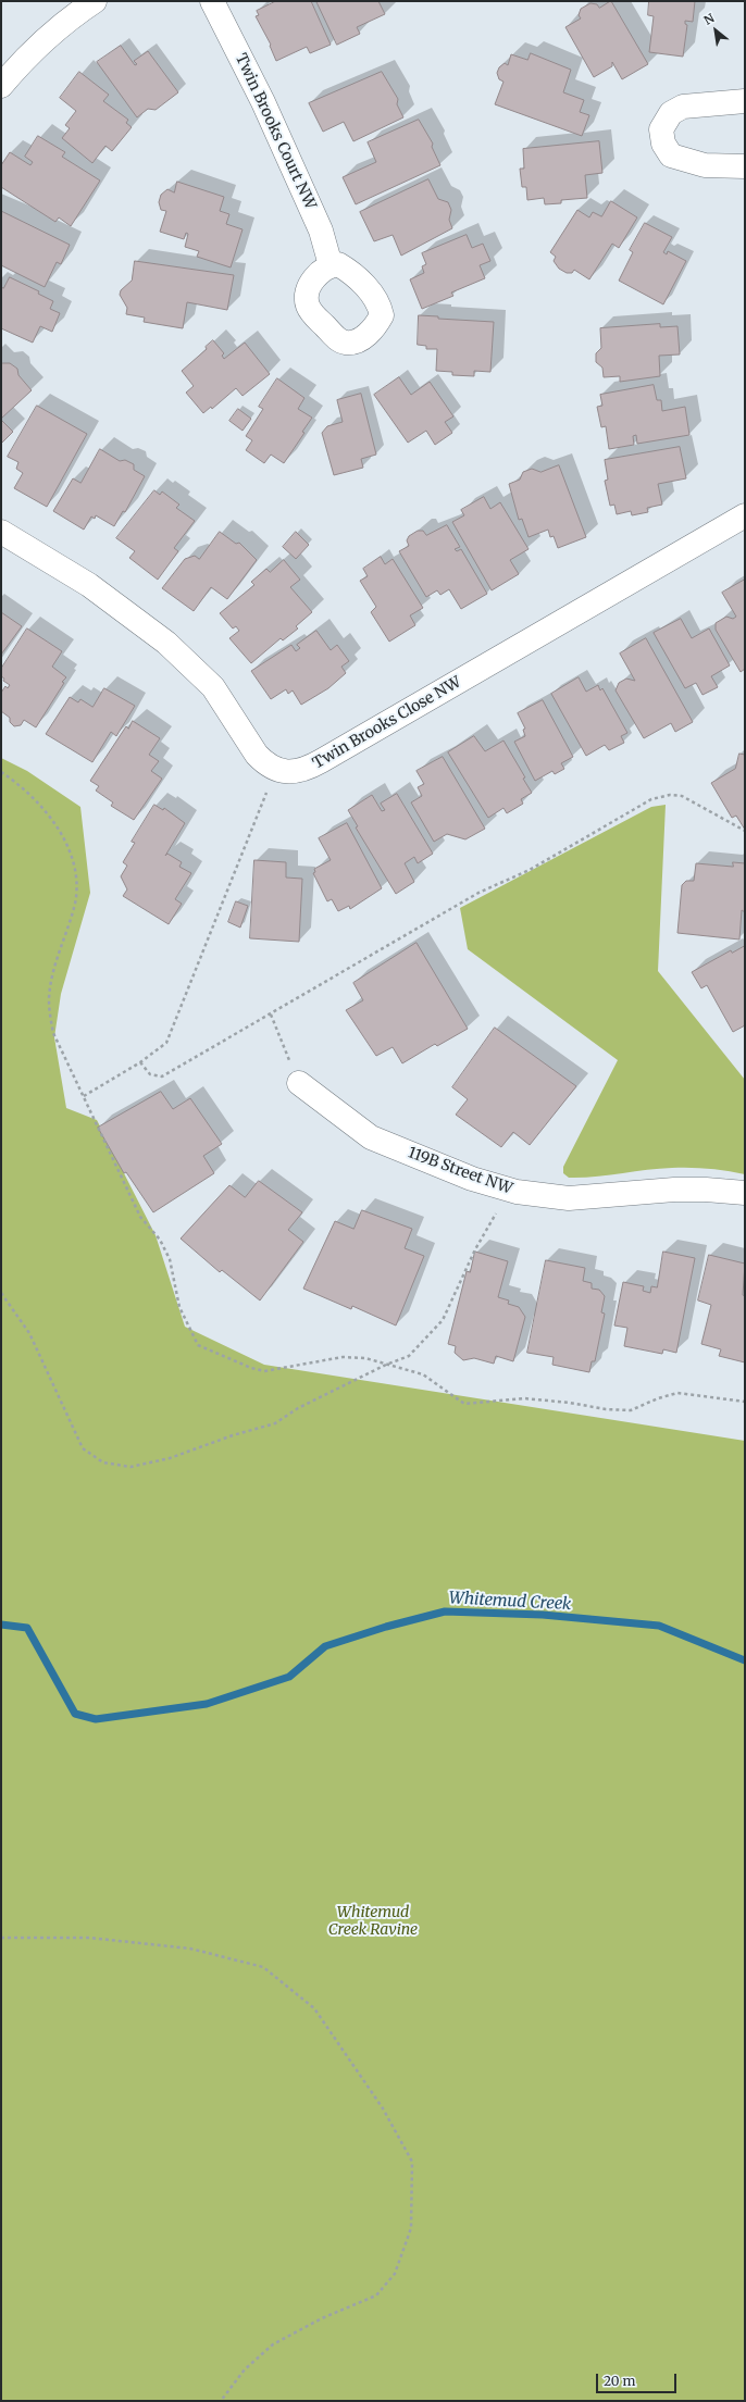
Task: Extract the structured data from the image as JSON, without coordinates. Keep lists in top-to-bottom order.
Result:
{
  "streets": {
    "street": ["Twin Brooks Court NW", "Twin Brooks Close NW", "119B Street NW"]
  },
  "water": ["Whitemud Creek"],
  "parks": ["Whitemud Creek Ravine"],
  "scale_bar": "20 m",
  "north": "top left"
}
